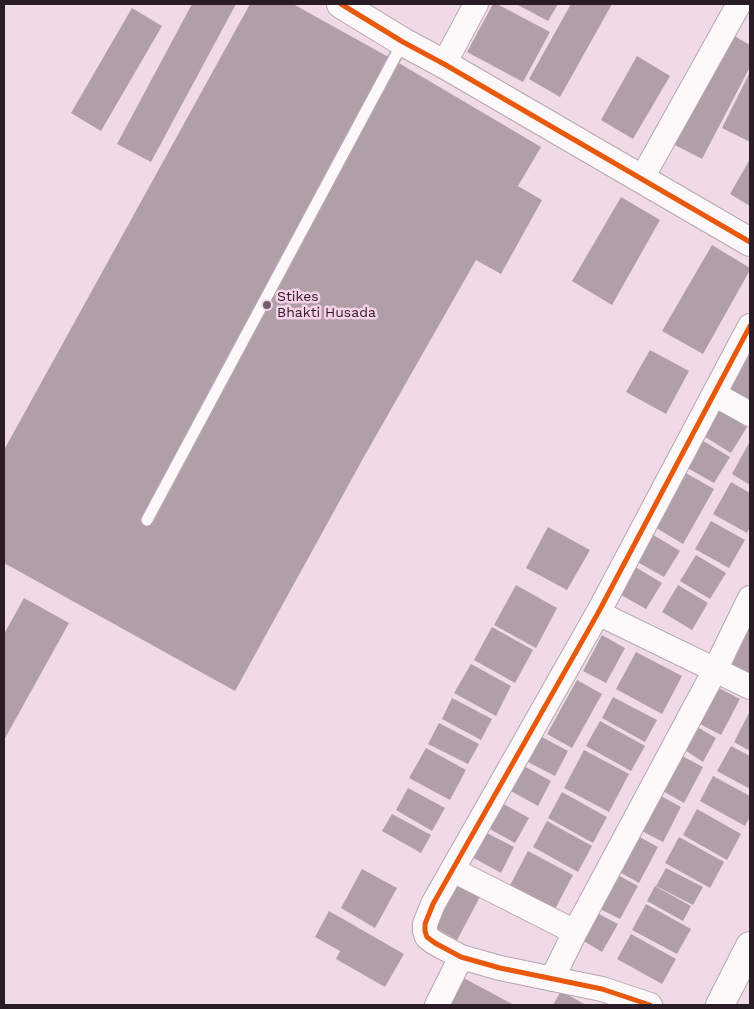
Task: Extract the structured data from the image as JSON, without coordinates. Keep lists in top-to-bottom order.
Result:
{
  "places": ["Stikes Bhakti Husada"]
}
